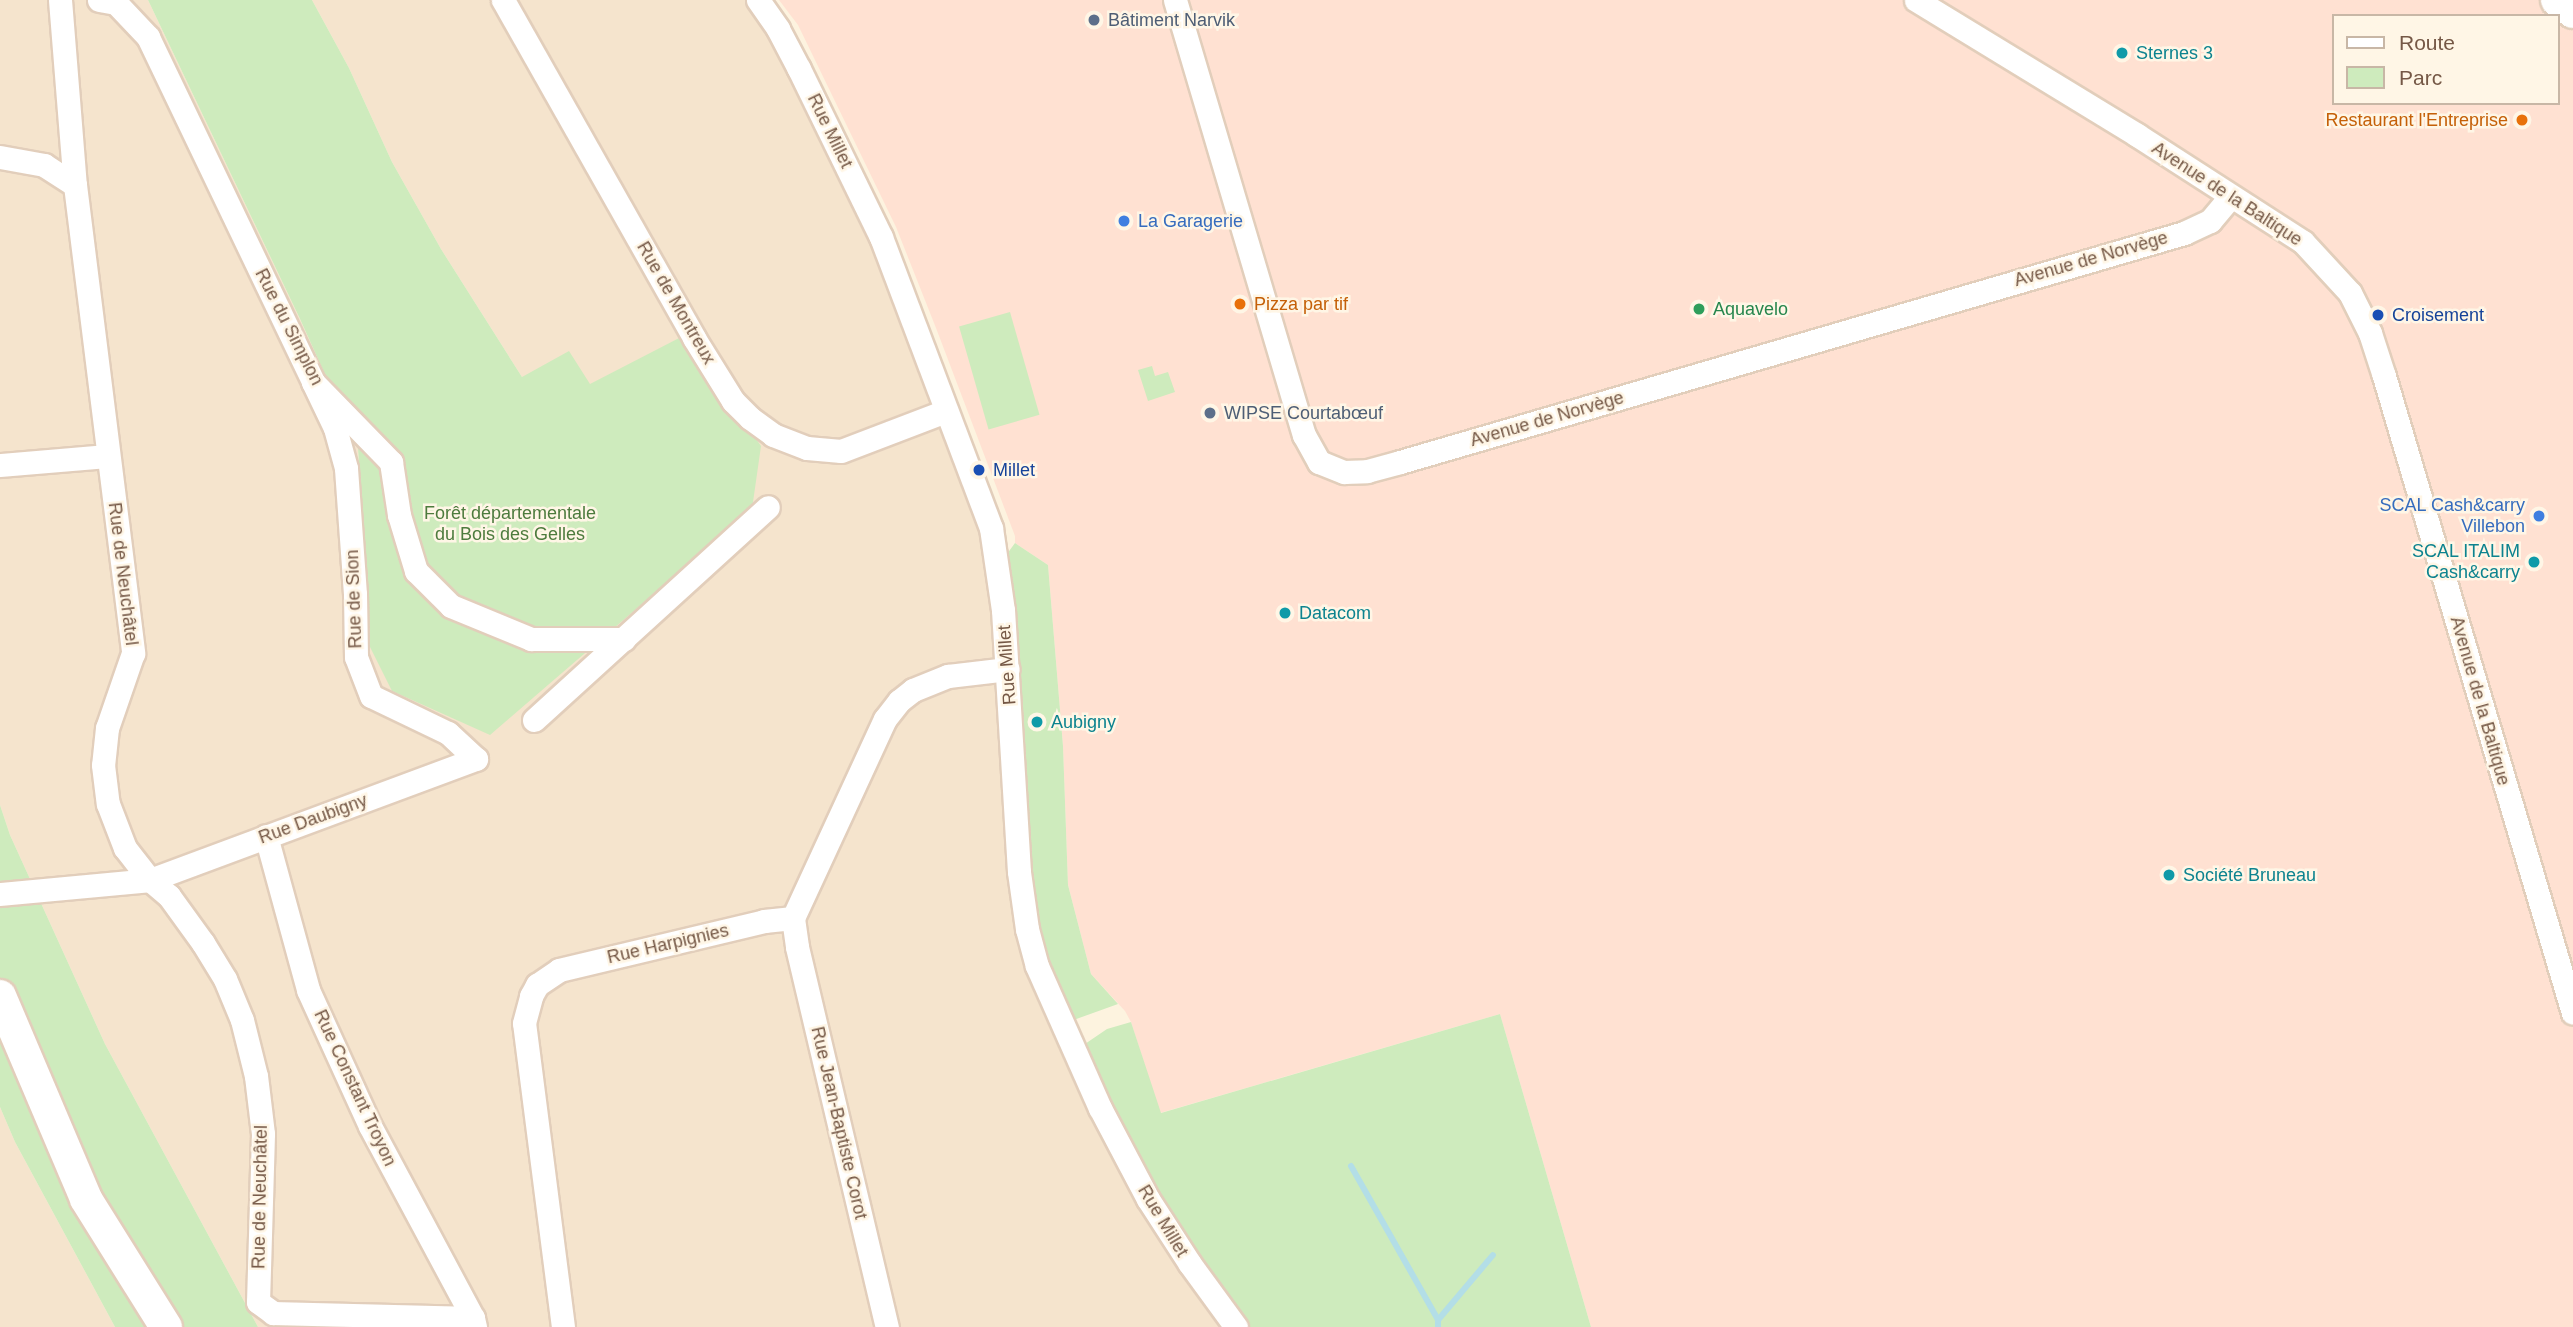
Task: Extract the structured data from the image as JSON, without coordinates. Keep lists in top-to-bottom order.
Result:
{
  "streets": {
    "street": [
      "Rue Millet",
      "Avenue de la Baltique",
      "Avenue de Norvège",
      "Rue de Montreux",
      "Rue du Simplon",
      "Rue de Neuchâtel",
      "Rue de Sion",
      "Rue Daubigny",
      "Rue Harpignies",
      "Rue Constant Troyon",
      "Rue Jean-Baptiste Corot"
    ]
  },
  "crossings": [
    ["Rue Millet", "Rue de Montreux"],
    ["Avenue de la Baltique", "Avenue de Norvège"],
    ["Rue du Simplon", "Rue de Sion"],
    ["Rue de Neuchâtel", "Rue Daubigny"],
    ["Rue de Neuchâtel", "Rue Constant Troyon"],
    ["Rue de Sion", "Rue Daubigny"],
    ["Rue Daubigny", "Rue Constant Troyon"],
    ["Rue Harpignies", "Rue Jean-Baptiste Corot"]
  ],
  "parks": ["Forêt départementale du Bois des Gelles"],
  "places": [
    "Bâtiment Narvik",
    "Sternes 3",
    "Restaurant l'Entreprise",
    "La Garagerie",
    "Pizza par tif",
    "Aquavelo",
    "Croisement",
    "WIPSE Courtabœuf",
    "Millet",
    "SCAL Cash&carry Villebon",
    "SCAL ITALIM Cash&carry",
    "Datacom",
    "Aubigny",
    "Société Bruneau"
  ],
  "legend": ["Route", "Parc"]
}
